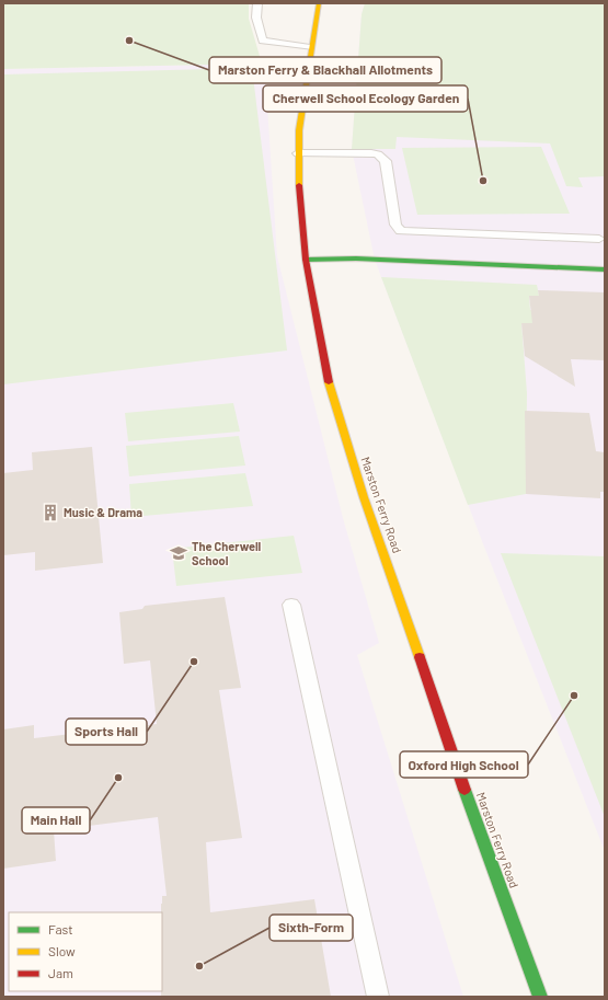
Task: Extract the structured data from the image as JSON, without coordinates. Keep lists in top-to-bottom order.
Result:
{
  "streets": {
    "main road": ["Marston Ferry Road"]
  },
  "places": {
    "other": [
      "Marston Ferry & Blackhall Allotments",
      "Cherwell School Ecology Garden",
      "Sports Hall",
      "Oxford High School",
      "Main Hall",
      "Sixth-Form"
    ],
    "building": ["Music & Drama"],
    "school or university": ["The Cherwell School"]
  },
  "legend": ["Fast", "Slow", "Jam"]
}
